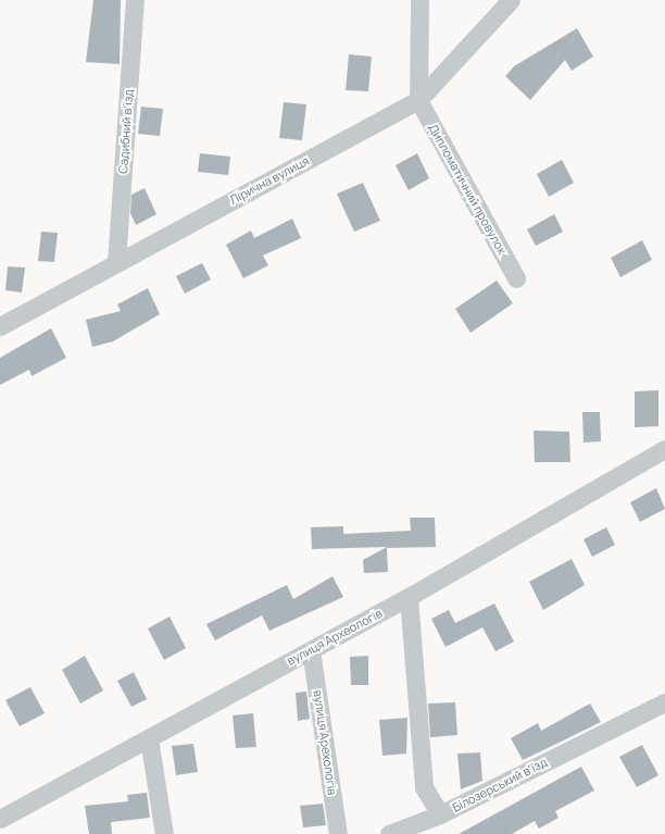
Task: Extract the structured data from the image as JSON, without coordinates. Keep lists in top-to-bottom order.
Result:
{
  "streets": {
    "street": [
      "Садибний в’їзд",
      "Лірична вулиця",
      "Дипломатичний провулок",
      "вулиця Археологів",
      "вулиця Арехологів",
      "Білозерський в'їзд"
    ]
  },
  "crossings": [
    ["Садибний в’їзд", "Лірична вулиця"],
    ["Лірична вулиця", "Дипломатичний провулок"],
    ["вулиця Археологів", "вулиця Арехологів"],
    ["вулиця Археологів", "Білозерський в'їзд"]
  ]
}
